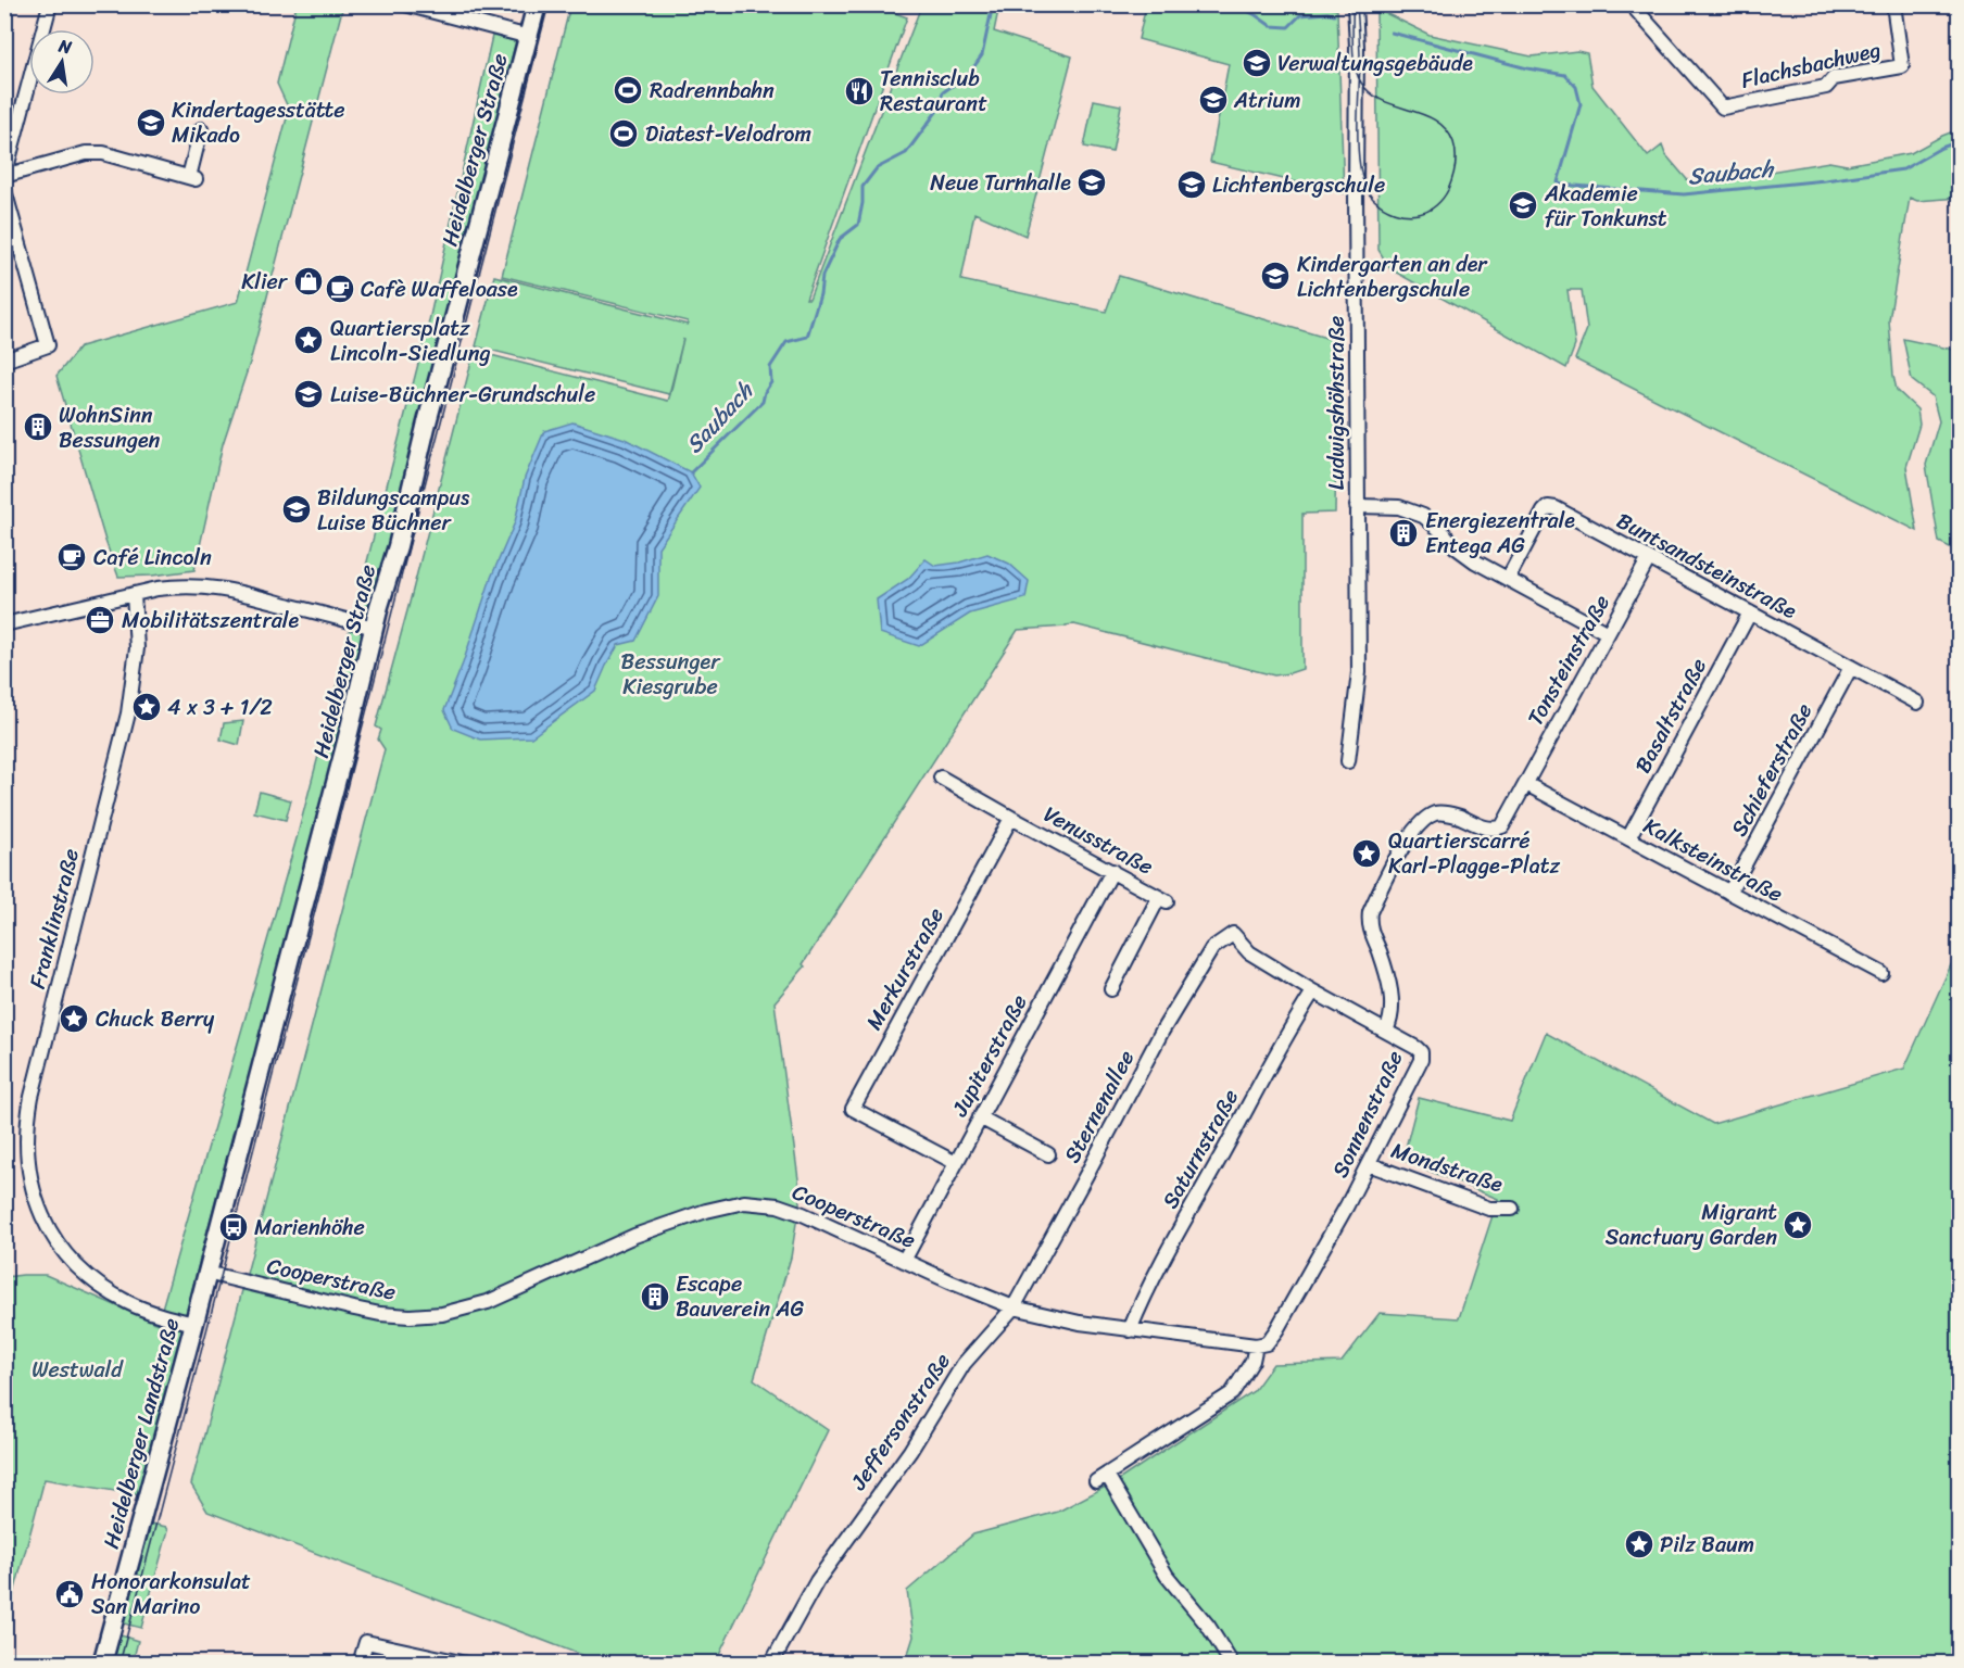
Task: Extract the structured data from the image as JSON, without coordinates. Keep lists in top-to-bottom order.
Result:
{
  "streets": {
    "street": [
      "Flachsbachweg",
      "Heidelberger Straße",
      "Ludwigshöhstraße",
      "Buntsandsteinstraße",
      "Tonsteinstraße",
      "Basaltstraße",
      "Schieferstraße",
      "Venusstraße",
      "Kalksteinstraße",
      "Franklinstraße",
      "Merkurstraße",
      "Jupiterstraße",
      "Sternenallee",
      "Sonnenstraße",
      "Saturnstraße",
      "Mondstraße",
      "Cooperstraße",
      "Jeffersonstraße",
      "Heidelberger Landstraße"
    ]
  },
  "crossings": [
    ["Heidelberger Straße", "Heidelberger Landstraße"],
    ["Buntsandsteinstraße", "Tonsteinstraße"],
    ["Buntsandsteinstraße", "Basaltstraße"],
    ["Buntsandsteinstraße", "Schieferstraße"],
    ["Tonsteinstraße", "Kalksteinstraße"],
    ["Tonsteinstraße", "Sonnenstraße"],
    ["Basaltstraße", "Kalksteinstraße"],
    ["Schieferstraße", "Kalksteinstraße"],
    ["Venusstraße", "Merkurstraße"],
    ["Venusstraße", "Jupiterstraße"],
    ["Franklinstraße", "Heidelberger Landstraße"],
    ["Merkurstraße", "Jupiterstraße"],
    ["Jupiterstraße", "Cooperstraße"],
    ["Sternenallee", "Sonnenstraße"],
    ["Sternenallee", "Cooperstraße"],
    ["Sternenallee", "Jeffersonstraße"],
    ["Sonnenstraße", "Saturnstraße"],
    ["Sonnenstraße", "Mondstraße"],
    ["Sonnenstraße", "Cooperstraße"],
    ["Saturnstraße", "Cooperstraße"],
    ["Cooperstraße", "Jeffersonstraße"],
    ["Cooperstraße", "Heidelberger Landstraße"]
  ],
  "water": ["Saubach"],
  "parks": ["Bessunger Kiesgrube", "Westwald"],
  "places": {
    "school or university": [
      "Verwaltungsgebäude",
      "Atrium",
      "Kindertagesstätte Mikado",
      "Neue Turnhalle",
      "Lichtenbergschule",
      "Akademie für Tonkunst",
      "Kindergarten an der Lichtenbergschule",
      "Luise-Büchner-Grundschule",
      "Bildungscampus Luise Büchner"
    ],
    "sports": ["Radrennbahn", "Diatest-Velodrom"],
    "restaurant": ["Tennisclub Restaurant"],
    "shop": ["Klier"],
    "cafe": ["Cafè Waffeloase", "Café Lincoln"],
    "place": [
      "Quartiersplatz Lincoln-Siedlung",
      "4 x 3 + 1/2",
      "Quartierscarré Karl-Plagge-Platz",
      "Chuck Berry",
      "Migrant Sanctuary Garden",
      "Pilz Baum"
    ],
    "building": ["WohnSinn Bessungen", "Energiezentrale Entega AG", "Escape Bauverein AG"],
    "office": ["Mobilitätszentrale"],
    "bus stop": ["Marienhöhe"],
    "public building": ["Honorarkonsulat San Marino"]
  },
  "north": "top"
}
